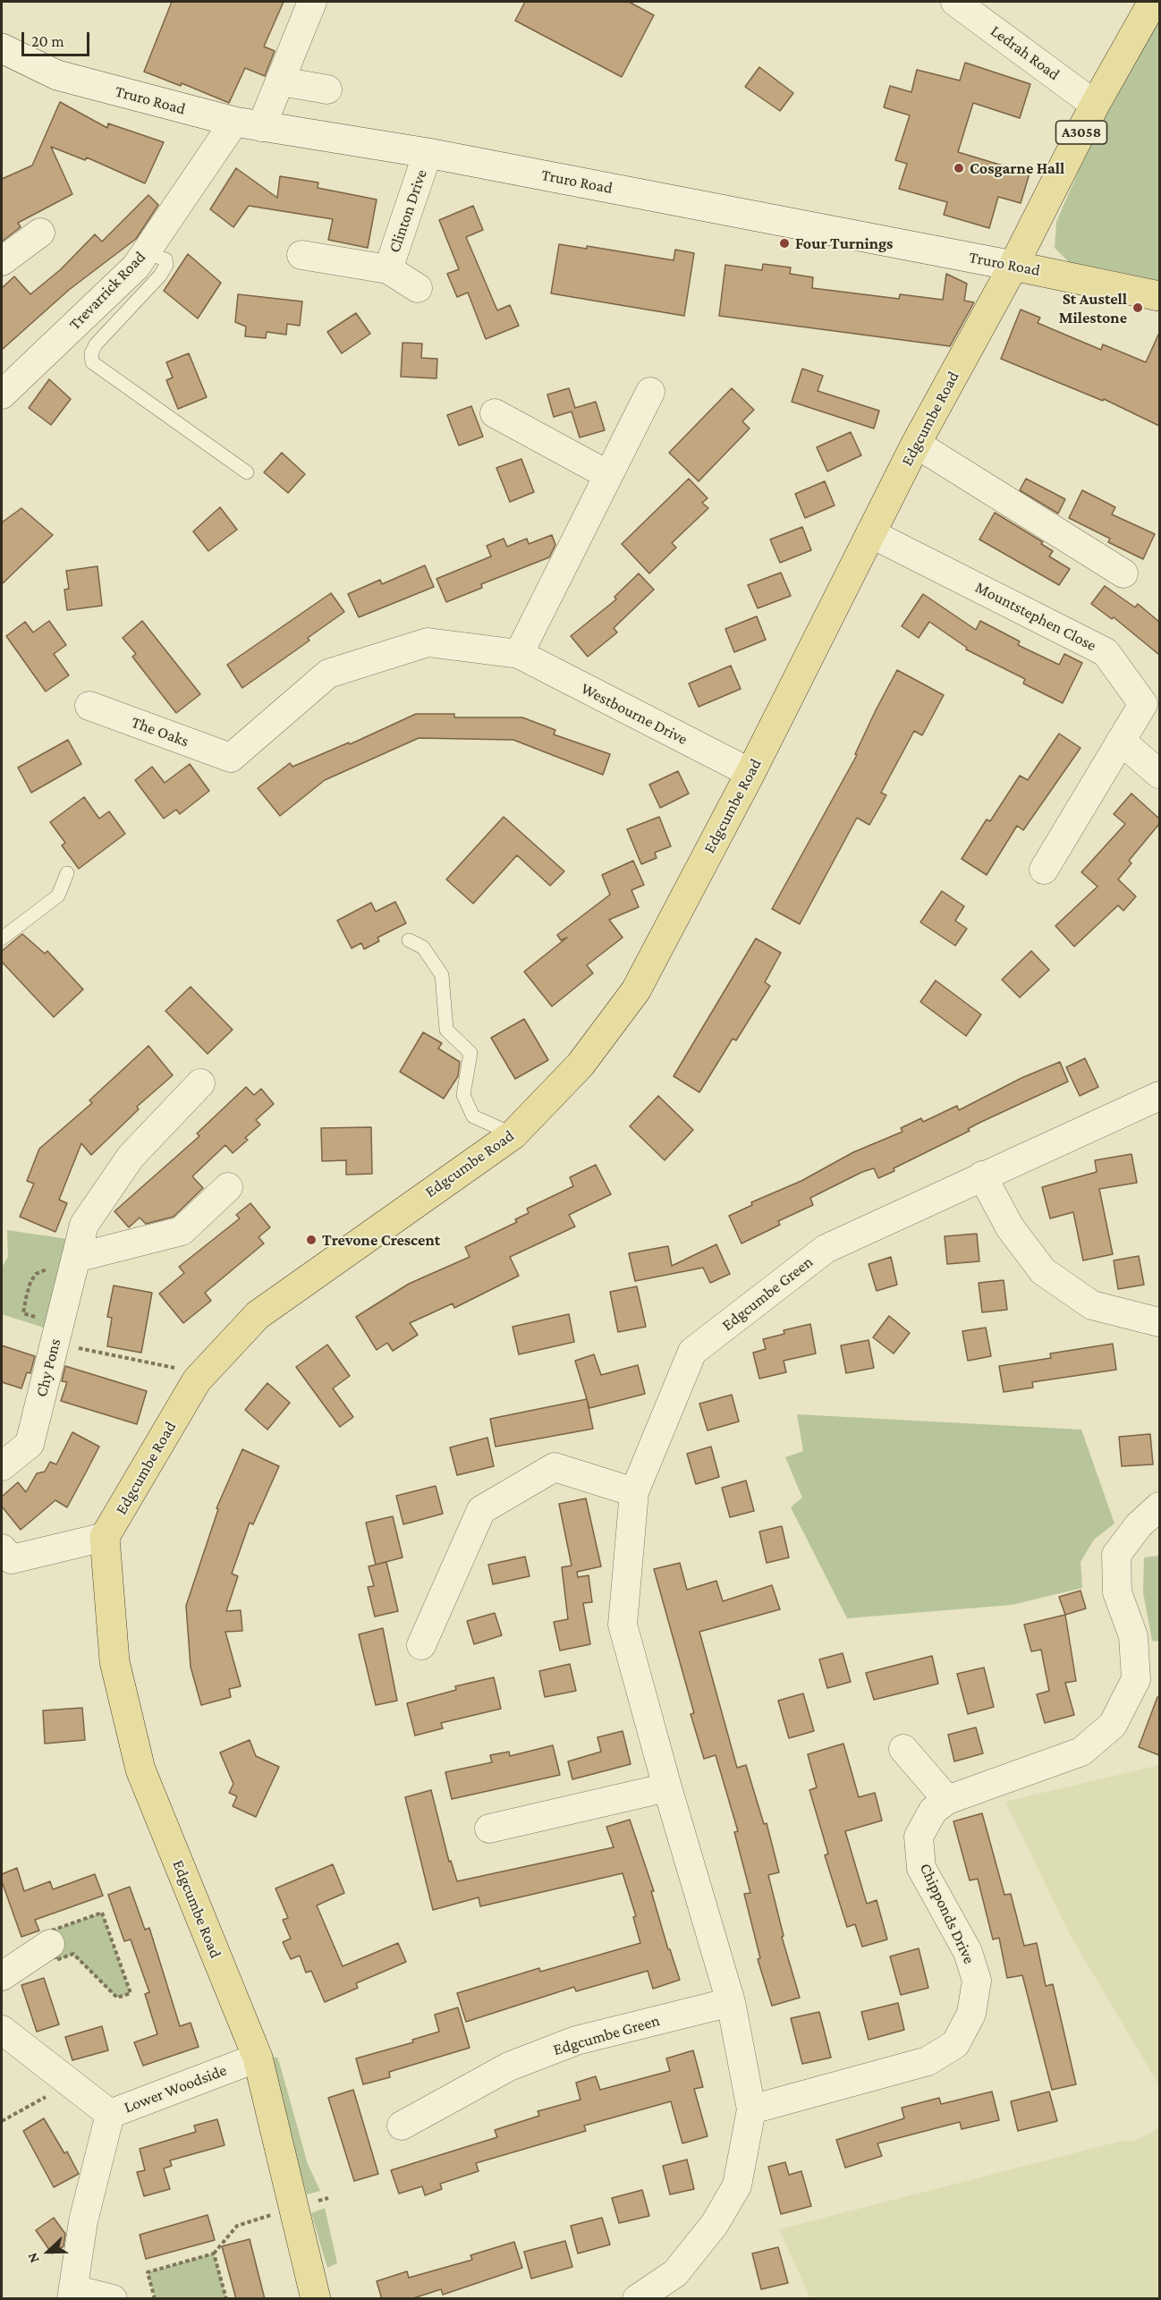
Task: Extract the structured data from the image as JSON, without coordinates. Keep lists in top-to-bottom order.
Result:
{
  "streets": {
    "main road": ["Truro Road", "A3058", "Edgcumbe Road"],
    "street": [
      "Ledrah Road",
      "Clinton Drive",
      "Trevarrick Road",
      "Mountstephen Close",
      "Westbourne Drive",
      "The Oaks",
      "Edgcumbe Green",
      "Chy Pons",
      "Chipponds Drive",
      "Lower Woodside"
    ]
  },
  "crossings": [
    ["Ledrah Road", "Edgcumbe Road"],
    ["Truro Road", "Clinton Drive"],
    ["Truro Road", "Trevarrick Road"],
    ["Truro Road", "Edgcumbe Road"],
    ["Edgcumbe Road", "Mountstephen Close"],
    ["Edgcumbe Road", "Westbourne Drive"],
    ["Edgcumbe Road", "Lower Woodside"],
    ["Westbourne Drive", "The Oaks"],
    ["Edgcumbe Green", "Chipponds Drive"]
  ],
  "places": [
    "Cosgarne Hall",
    "Four Turnings",
    "St Austell Milestone",
    "Trevone Crescent"
  ],
  "scale_bar": "20 m",
  "north": "left"
}
